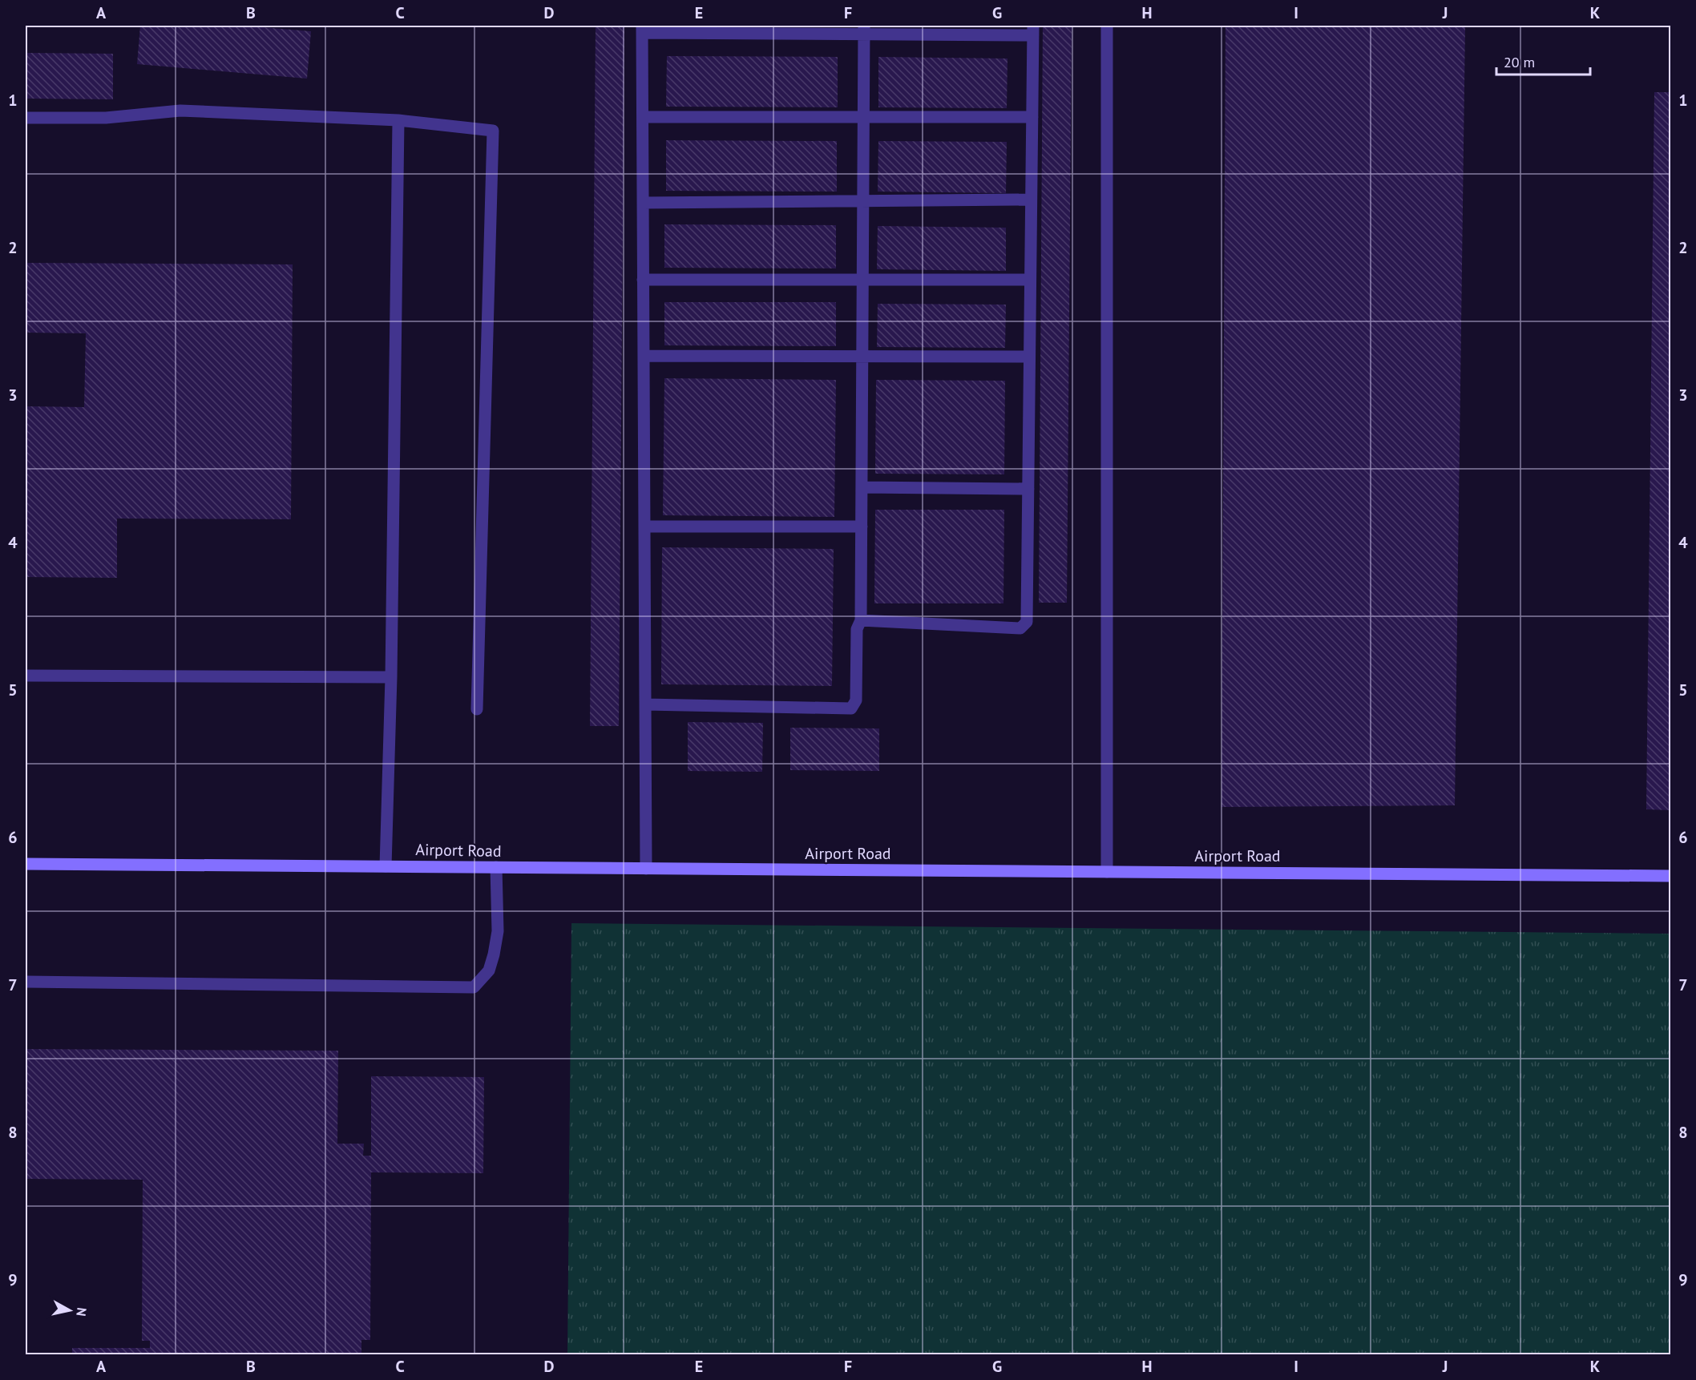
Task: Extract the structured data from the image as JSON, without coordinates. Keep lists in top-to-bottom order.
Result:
{
  "streets": {
    "street": ["Airport Road"]
  },
  "scale_bar": "20 m",
  "north": "right",
  "grid": {
    "columns": [
      "A",
      "B",
      "C",
      "D",
      "E",
      "F",
      "G",
      "H",
      "I",
      "J",
      "K"
    ],
    "rows": [
      "1",
      "2",
      "3",
      "4",
      "5",
      "6",
      "7",
      "8",
      "9"
    ]
  }
}
